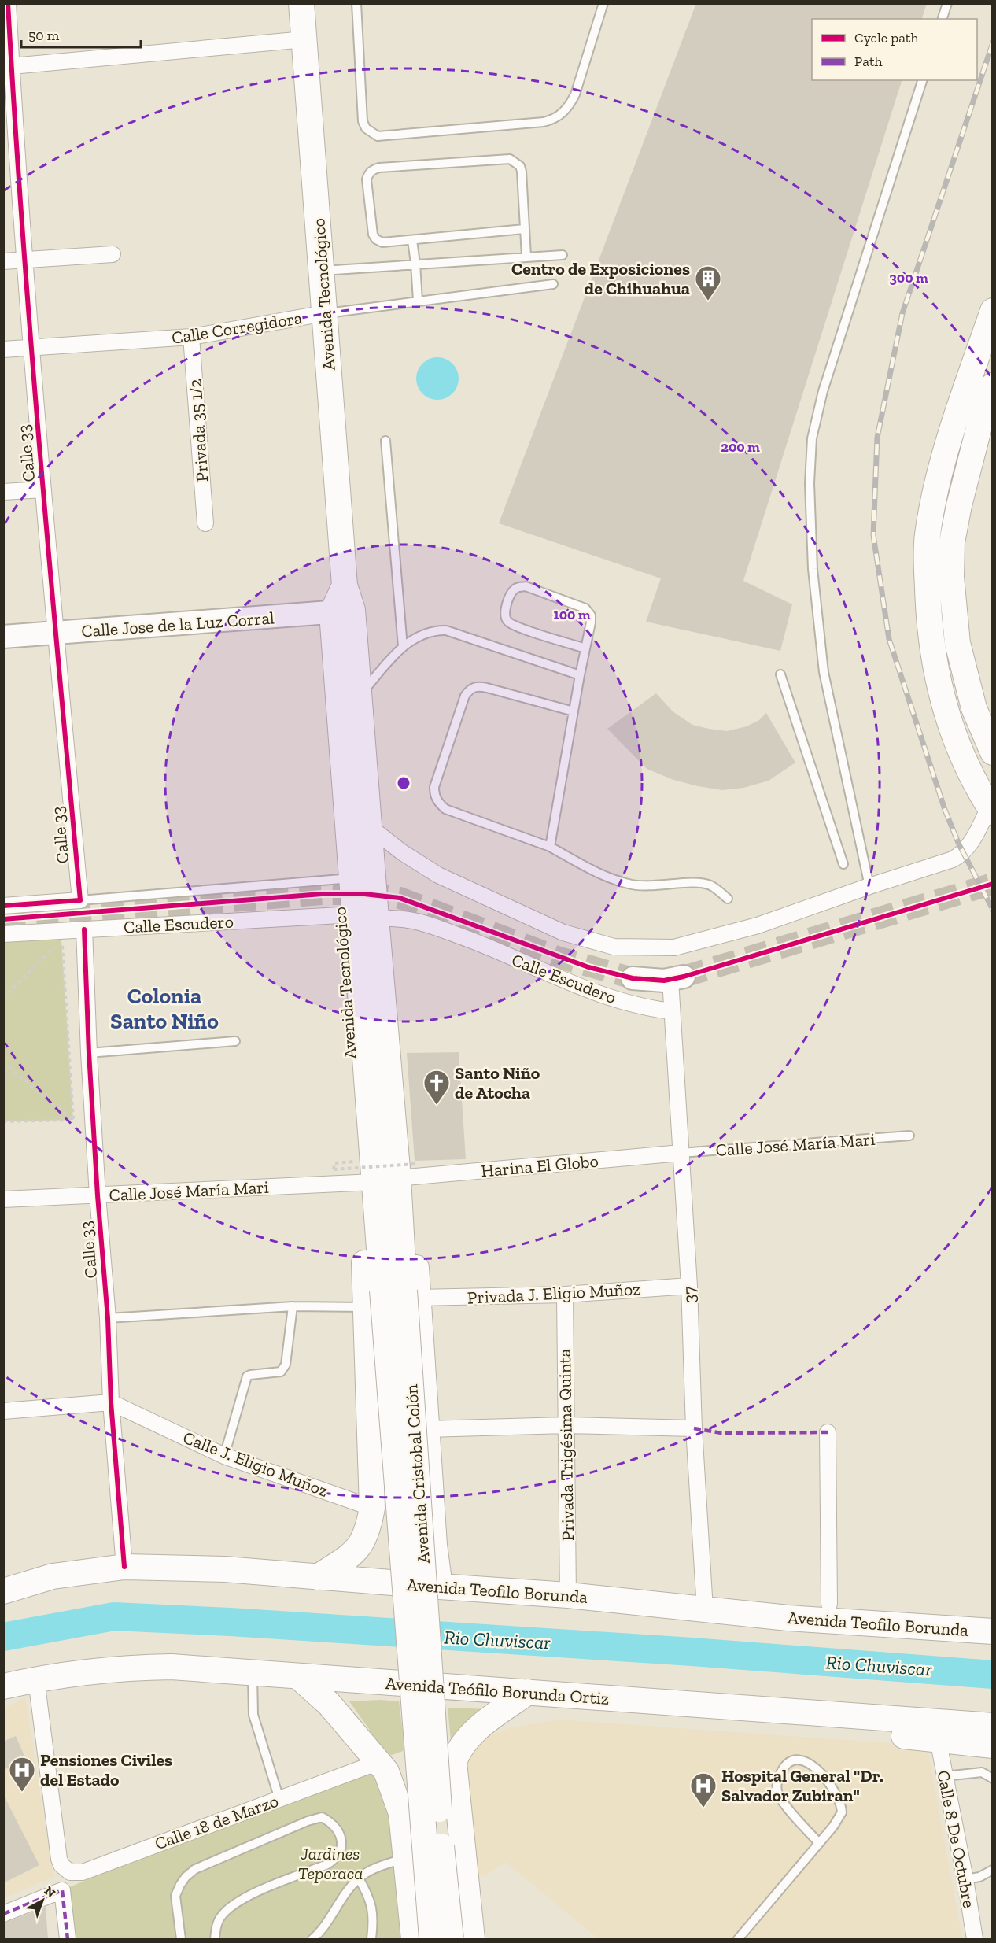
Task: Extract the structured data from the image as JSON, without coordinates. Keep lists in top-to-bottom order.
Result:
{
  "streets": {
    "main road": [
      "Avenida Tecnológico",
      "Calle Jose de la Luz Corral",
      "Calle Escudero",
      "Avenida Cristobal Colón",
      "Avenida Teofilo Borunda",
      "Avenida Teófilo Borunda Ortiz"
    ],
    "street": [
      "Calle Corregidora",
      "Privada 35 1/2",
      "Calle 33",
      "Calle José María Mari",
      "Harina El Globo",
      "Privada J. Eligio Muñoz",
      "37",
      "Privada Trigésima Quinta",
      "Calle J. Eligio Muñoz",
      "Calle 18 de Marzo",
      "Calle 8 De Octubre"
    ]
  },
  "crossings": [
    ["Avenida Tecnológico", "Calle Corregidora"],
    ["Avenida Tecnológico", "Calle Jose de la Luz Corral"],
    ["Avenida Tecnológico", "Calle Escudero"],
    ["Avenida Tecnológico", "Calle José María Mari"],
    ["Avenida Tecnológico", "Harina El Globo"],
    ["Avenida Tecnológico", "Avenida Cristobal Colón"],
    ["Calle Corregidora", "Privada 35 1/2"],
    ["Calle Corregidora", "Calle 33"],
    ["Calle 33", "Calle Jose de la Luz Corral"],
    ["Calle 33", "Calle Escudero"],
    ["Calle 33", "Calle José María Mari"],
    ["Calle 33", "Calle J. Eligio Muñoz"],
    ["Calle 33", "Avenida Teofilo Borunda"],
    ["Calle Escudero", "37"],
    ["Calle José María Mari", "Harina El Globo"],
    ["Calle José María Mari", "37"],
    ["Calle José María Mari", "Avenida Cristobal Colón"],
    ["Harina El Globo", "37"],
    ["Harina El Globo", "Avenida Cristobal Colón"],
    ["Privada J. Eligio Muñoz", "37"],
    ["Privada J. Eligio Muñoz", "Privada Trigésima Quinta"],
    ["Privada J. Eligio Muñoz", "Avenida Cristobal Colón"],
    ["37", "Avenida Teofilo Borunda"],
    ["Privada Trigésima Quinta", "Avenida Teofilo Borunda"],
    ["Avenida Teófilo Borunda Ortiz", "Calle 18 de Marzo"]
  ],
  "districts": ["Colonia Santo Niño"],
  "water": ["Rio Chuviscar"],
  "parks": ["Jardines Teporaca"],
  "places": {
    "building": ["Centro de Exposiciones de Chihuahua"],
    "church": ["Santo Niño de Atocha"],
    "hospital": ["Pensiones Civiles del Estado", "Hospital General \"Dr. Salvador Zubiran\""]
  },
  "legend": ["Cycle path", "Path"],
  "scale_bar": "50 m",
  "north": "top right",
  "rings": ["300 m", "200 m", "100 m"]
}
